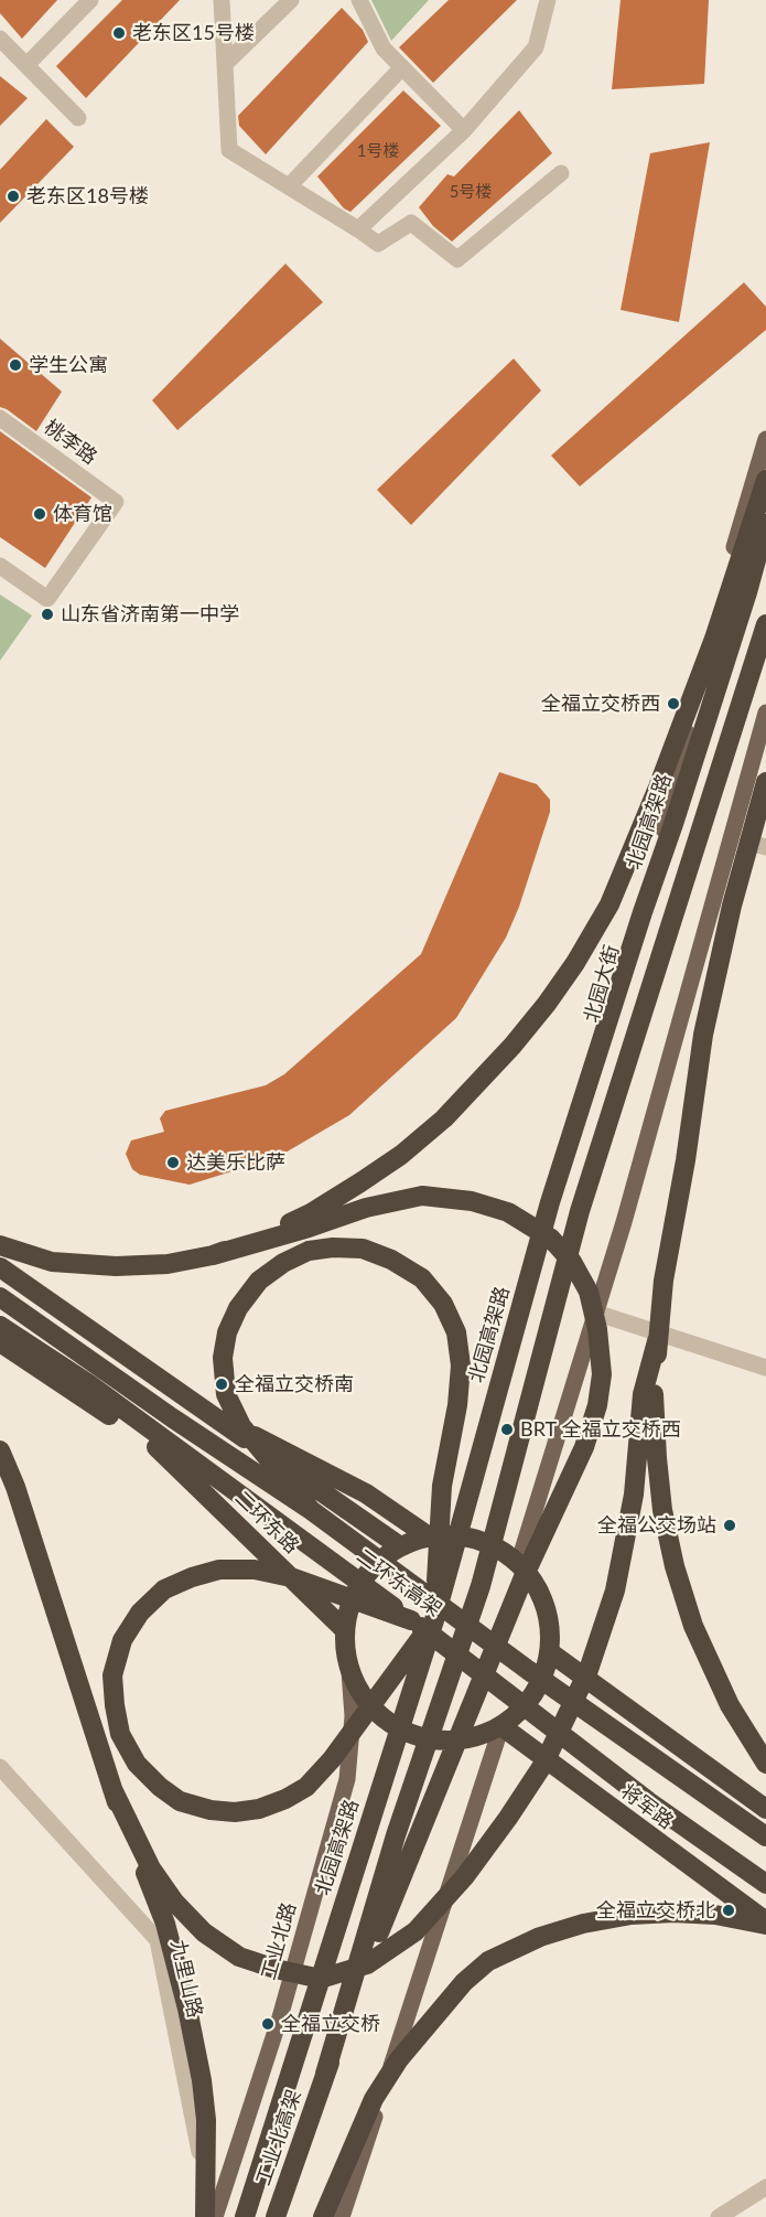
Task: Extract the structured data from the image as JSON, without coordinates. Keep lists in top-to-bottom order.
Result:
{
  "streets": {
    "highway": [
      "北园高架路",
      "二环东路",
      "二环东高架",
      "将军路",
      "工业北高架"
    ],
    "main road": ["北园大街", "工业北路"],
    "street": ["桃李路", "九里山路"]
  },
  "crossings": [
    ["北园高架路", "工业北高架"],
    ["北园大街", "二环东路"],
    ["北园大街", "将军路"],
    ["北园大街", "工业北路"],
    ["二环东路", "将军路"],
    ["二环东路", "工业北路"],
    ["将军路", "工业北路"]
  ],
  "places": [
    "老东区15号楼",
    "老东区18号楼",
    "学生公寓",
    "体育馆",
    "山东省济南第一中学",
    "全福立交桥西",
    "达美乐比萨",
    "全福立交桥南",
    "BRT 全福立交桥西",
    "全福公交场站",
    "全福立交桥北",
    "全福立交桥"
  ],
  "house_numbers": ["1号楼", "5号楼"]
}
